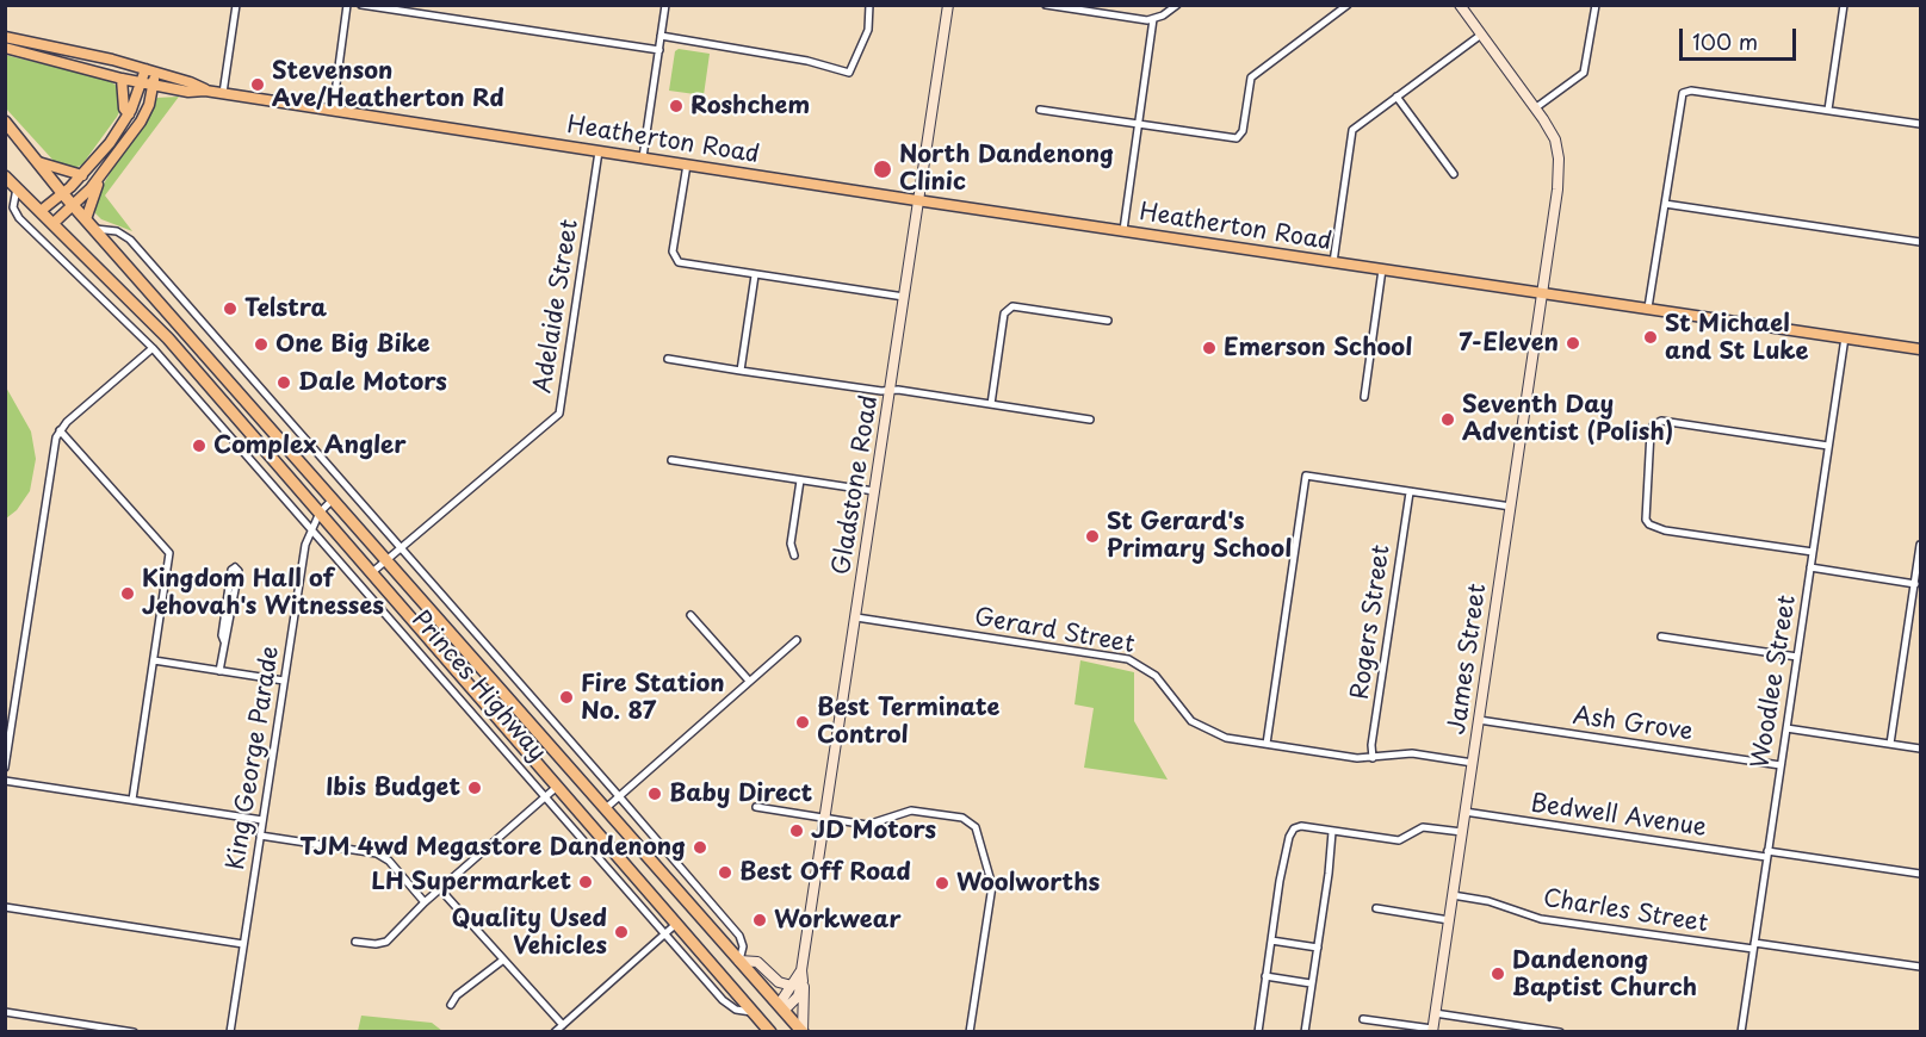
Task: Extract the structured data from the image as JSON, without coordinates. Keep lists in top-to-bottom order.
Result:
{
  "streets": {
    "highway": ["Princes Highway"],
    "main road": ["Heatherton Road", "Gladstone Road", "James Street"],
    "street": [
      "Adelaide Street",
      "Rogers Street",
      "Gerard Street",
      "Woodlee Street",
      "Ash Grove",
      "King George Parade",
      "Bedwell Avenue",
      "Charles Street"
    ]
  },
  "crossings": [
    ["Heatherton Road", "Adelaide Street"],
    ["Heatherton Road", "Gladstone Road"],
    ["Heatherton Road", "James Street"],
    ["Heatherton Road", "Woodlee Street"],
    ["Adelaide Street", "Princes Highway"],
    ["Gladstone Road", "Gerard Street"],
    ["Gladstone Road", "Princes Highway"],
    ["Rogers Street", "Gerard Street"],
    ["Gerard Street", "James Street"],
    ["James Street", "Ash Grove"],
    ["James Street", "Bedwell Avenue"],
    ["James Street", "Charles Street"],
    ["Woodlee Street", "Ash Grove"],
    ["Woodlee Street", "Bedwell Avenue"],
    ["Woodlee Street", "Charles Street"],
    ["Princes Highway", "King George Parade"]
  ],
  "places": [
    "Stevenson Ave/Heatherton Rd",
    "Roshchem",
    "North Dandenong Clinic",
    "Telstra",
    "St Michael and St Luke",
    "7-Eleven",
    "One Big Bike",
    "Emerson School",
    "Dale Motors",
    "Seventh Day Adventist (Polish)",
    "Complex Angler",
    "St Gerard's Primary School",
    "Kingdom Hall of Jehovah's Witnesses",
    "Fire Station No. 87",
    "Best Terminate Control",
    "Ibis Budget",
    "Baby Direct",
    "JD Motors",
    "TJM 4wd Megastore Dandenong",
    "Best Off Road",
    "LH Supermarket",
    "Woolworths",
    "Workwear",
    "Quality Used Vehicles",
    "Dandenong Baptist Church"
  ],
  "scale_bar": "100 m"
}
